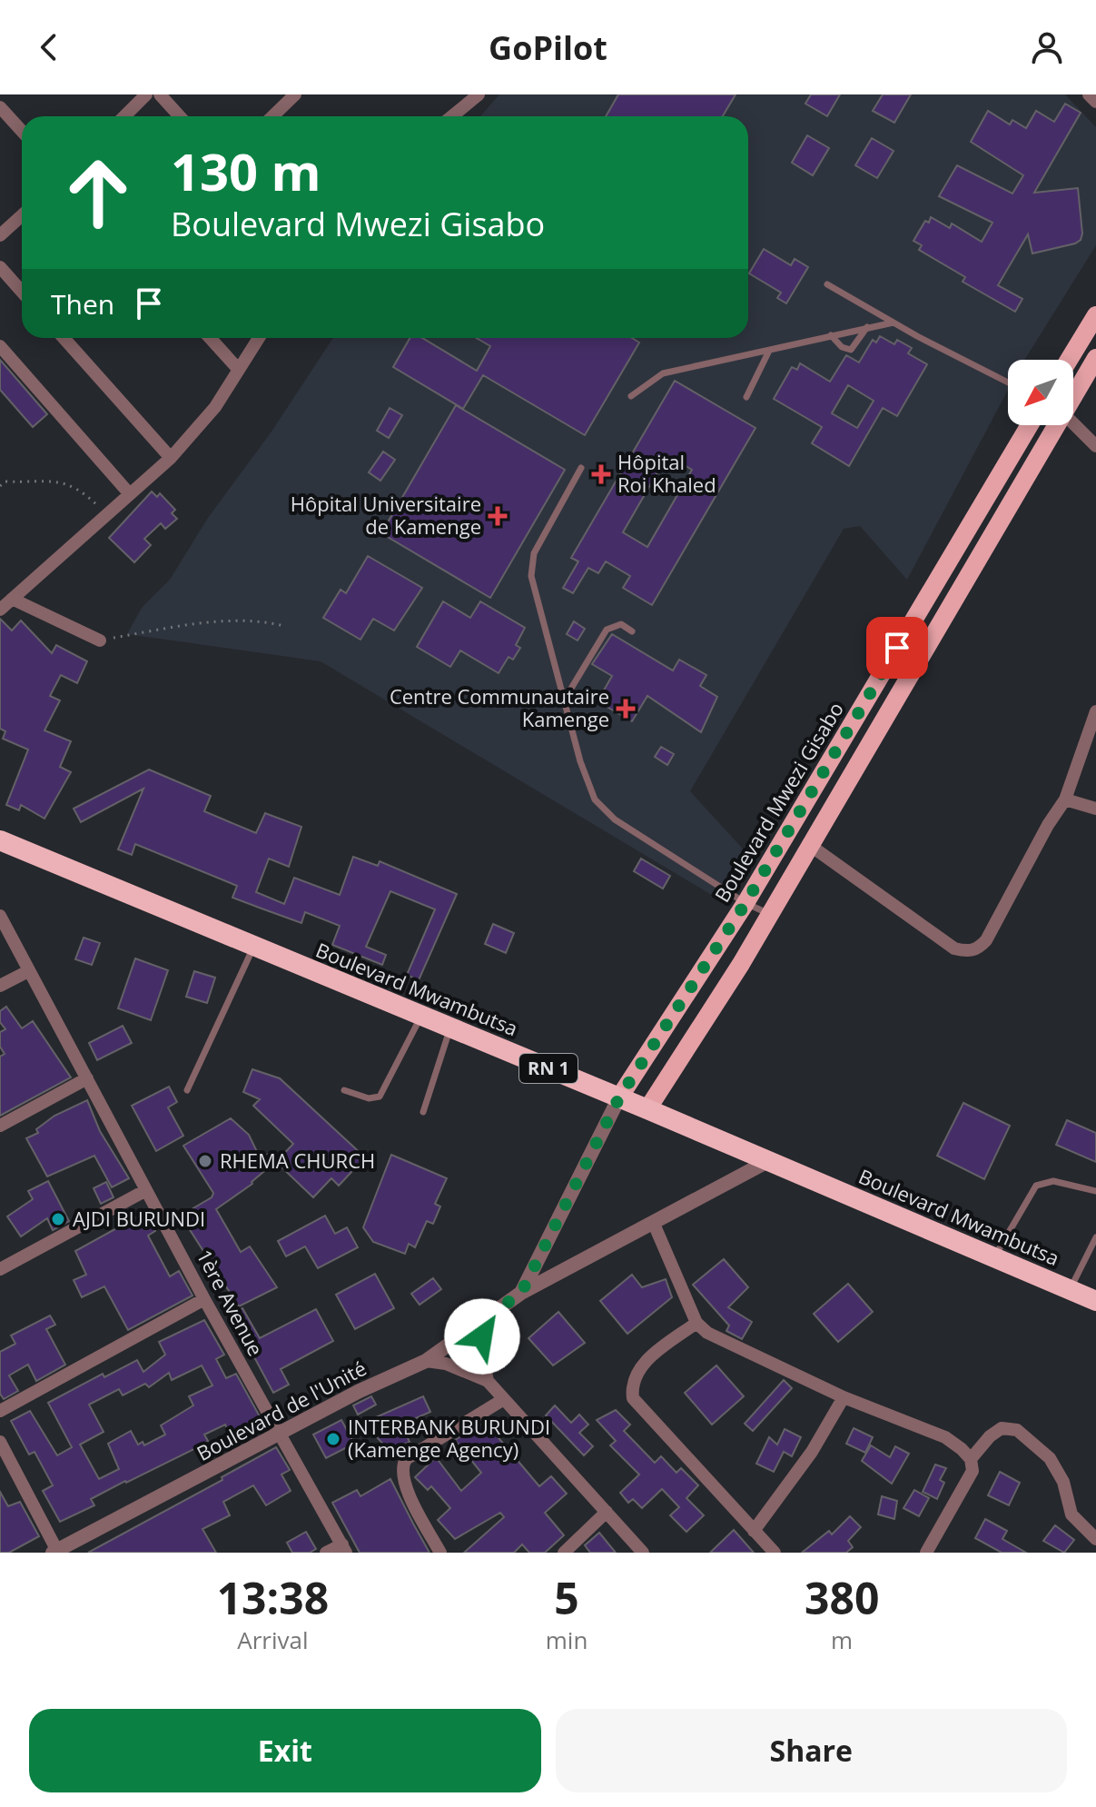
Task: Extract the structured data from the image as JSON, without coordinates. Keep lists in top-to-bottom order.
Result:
{
  "streets": {
    "highway": ["Boulevard Mwambutsa", "RN 1"],
    "main road": ["Boulevard Mwezi Gisabo"],
    "street": ["1ère Avenue", "Boulevard de l'Unité"]
  },
  "crossings": [
    ["Boulevard Mwezi Gisabo", "Boulevard Mwambutsa"],
    ["Boulevard Mwezi Gisabo", "Boulevard de l'Unité"],
    ["Boulevard Mwambutsa", "Boulevard de l'Unité"],
    ["1ère Avenue", "Boulevard de l'Unité"]
  ],
  "places": {
    "health": ["Hôpital Roi Khaled", "Hôpital Universitaire de Kamenge", "Centre Communautaire Kamenge"],
    "other": ["RHEMA CHURCH", "AJDI BURUNDI", "INTERBANK BURUNDI (Kamenge Agency)"]
  },
  "north": "bottom left",
  "page": {
    "header": "GoPilot",
    "turn": ["130 m", "Boulevard Mwezi Gisabo"],
    "then": "Then",
    "eta": [
      "13:38",
      "Arrival",
      "5",
      "min",
      "380",
      "m"
    ],
    "buttons": ["Exit", "Share"]
  }
}
